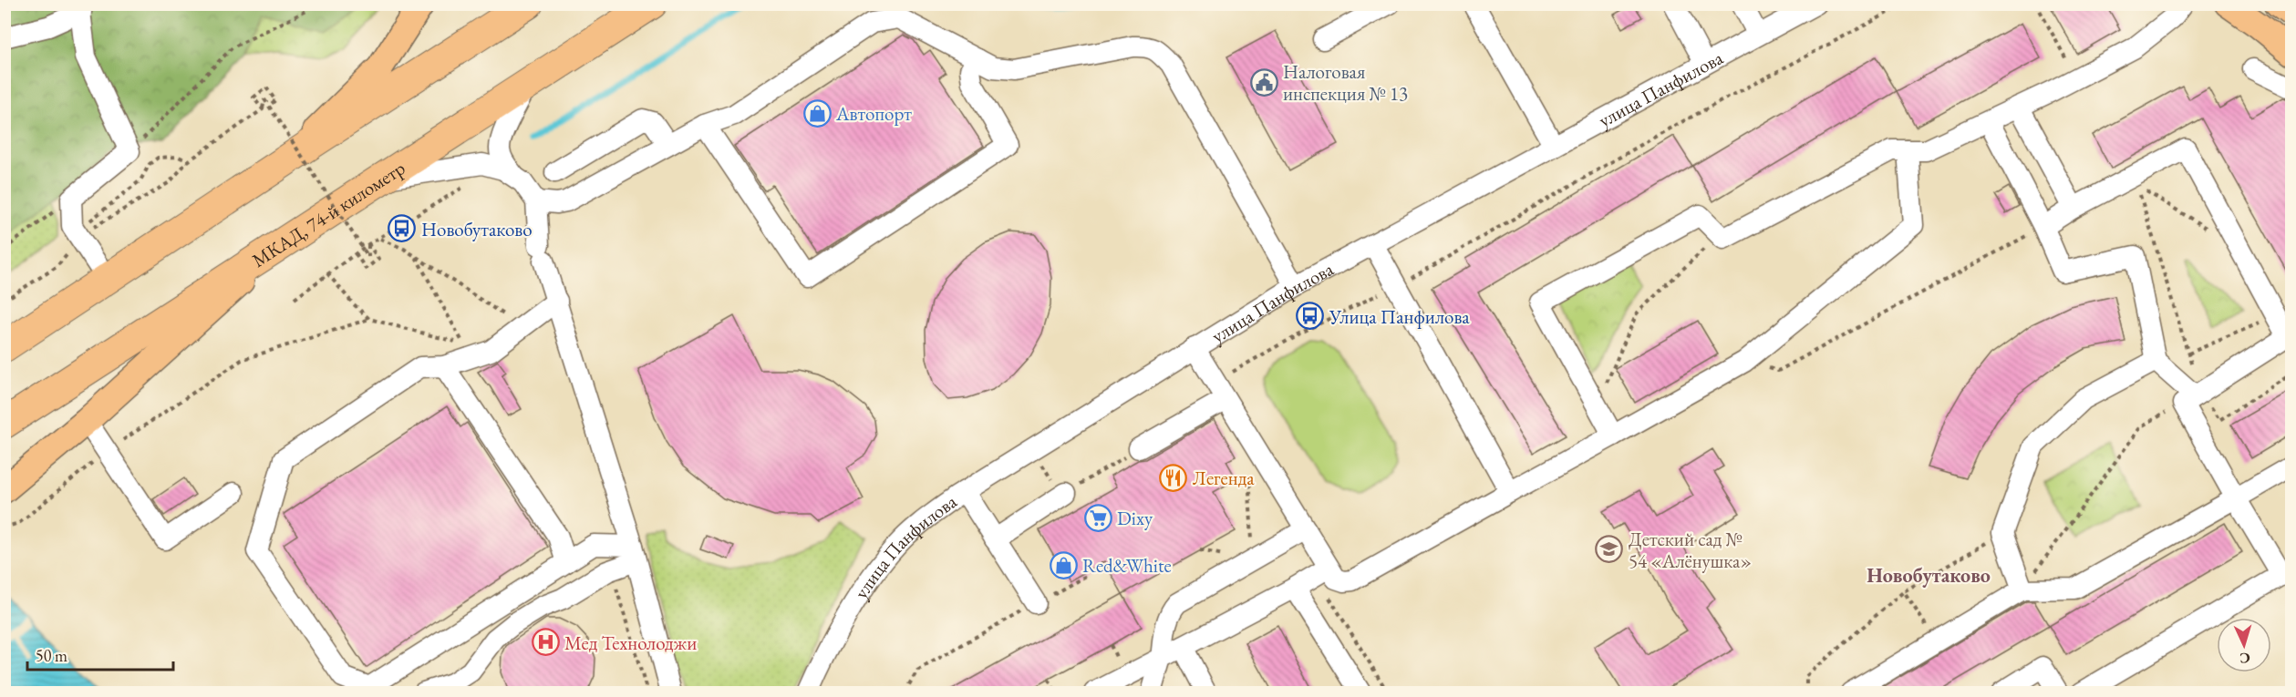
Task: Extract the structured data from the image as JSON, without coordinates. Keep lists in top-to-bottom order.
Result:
{
  "streets": {
    "highway": ["МКАД, 74-й километр"],
    "street": ["улица Панфилова"]
  },
  "districts": ["Новобутаково"],
  "places": {
    "public building": ["Налоговая инспекция № 13"],
    "shop": ["Автопорт", "Red&White"],
    "bus stop": ["Новобутаково", "Улица Панфилова"],
    "restaurant": ["Легенда"],
    "supermarket": ["Dixy"],
    "school or university": ["Детский сад № 54 «Алёнушка»"],
    "hospital": ["Мед Технолоджи"]
  },
  "scale_bar": "50 m",
  "north": "bottom"
}
